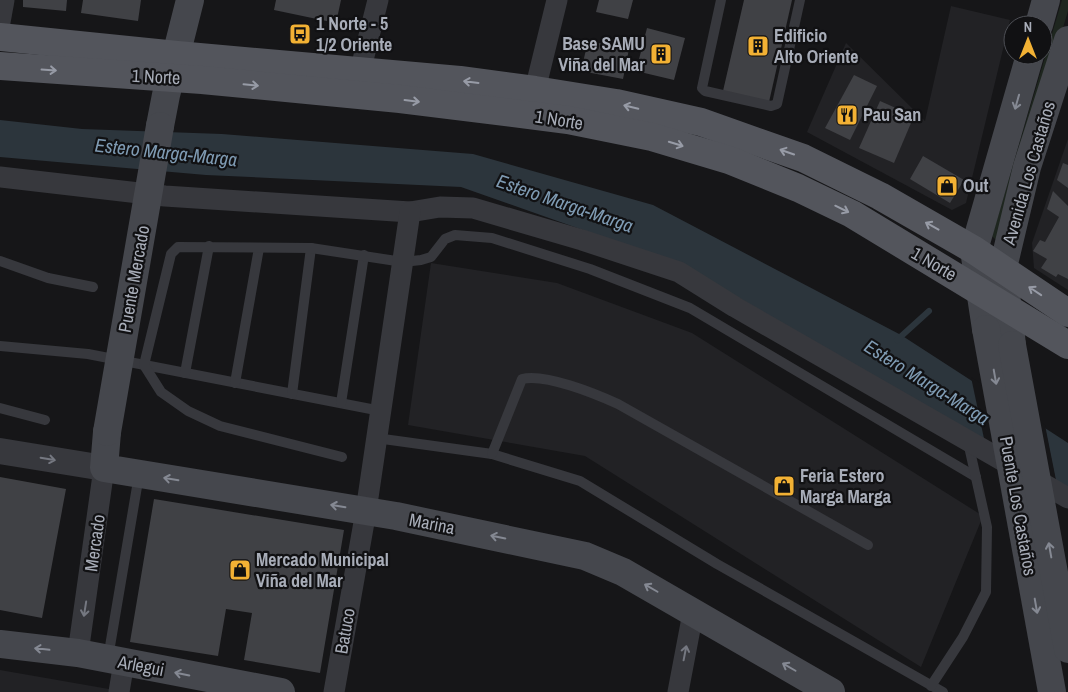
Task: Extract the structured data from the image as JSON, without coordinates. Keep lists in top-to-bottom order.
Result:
{
  "streets": {
    "main road": [
      "1 Norte",
      "Avenida Los Castaños",
      "Puente Mercado",
      "Puente Los Castaños",
      "Marina",
      "Mercado",
      "Arlegui"
    ],
    "street": ["Batuco"]
  },
  "crossings": [
    ["1 Norte", "Avenida Los Castaños"],
    ["1 Norte", "Puente Mercado"],
    ["1 Norte", "Puente Los Castaños"],
    ["Avenida Los Castaños", "Puente Los Castaños"],
    ["Puente Mercado", "Mercado"],
    ["Marina", "Mercado"],
    ["Marina", "Batuco"],
    ["Mercado", "Arlegui"]
  ],
  "one_way": ["Mercado", "Arlegui"],
  "water": ["Estero Marga-Marga"],
  "places": {
    "bus stop": ["1 Norte - 5 1/2 Oriente"],
    "building": ["Edificio Alto Oriente", "Base SAMU Viña del Mar"],
    "restaurant": ["Pau San"],
    "shop": ["Out", "Feria Estero Marga Marga", "Mercado Municipal Viña del Mar"]
  },
  "north": "top"
}
